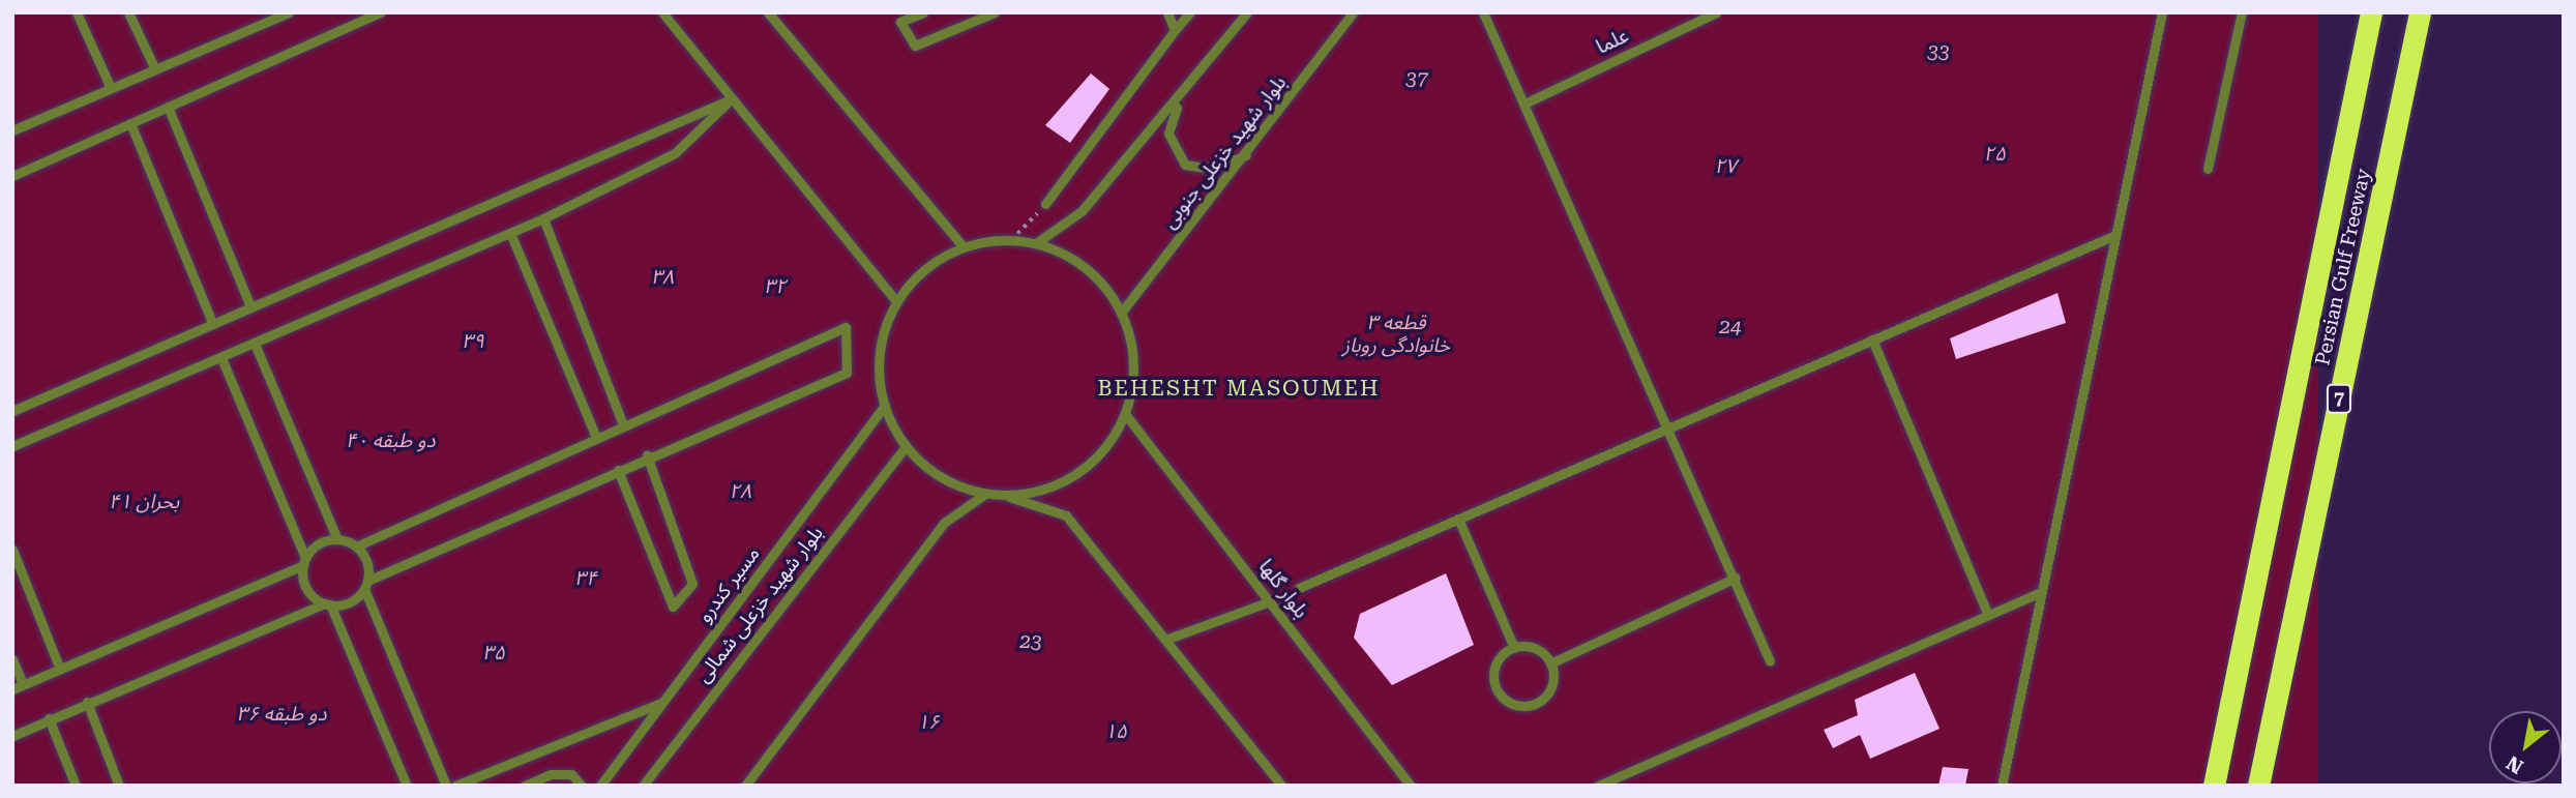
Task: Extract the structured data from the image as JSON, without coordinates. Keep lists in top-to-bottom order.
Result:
{
  "streets": {
    "highway": ["Persian Gulf Freeway", "7"],
    "lane": [
      "علما",
      "بلوار شهید خزعلی جنوبی",
      "مسیر کندرو",
      "بلوار گلها",
      "بلوار شهید خزعلی شمالی"
    ]
  },
  "crossings": [
    ["بلوار شهید خزعلی جنوبی", "مسیر کندرو"],
    ["بلوار شهید خزعلی جنوبی", "بلوار گلها"],
    ["بلوار شهید خزعلی جنوبی", "بلوار شهید خزعلی شمالی"],
    ["مسیر کندرو", "بلوار گلها"],
    ["مسیر کندرو", "بلوار شهید خزعلی شمالی"],
    ["بلوار گلها", "بلوار شهید خزعلی شمالی"]
  ],
  "districts": ["BEHESHT MASOUMEH"],
  "parks": [
    "33",
    "37",
    "۲۵",
    "۲۷",
    "۳۸",
    "۳۲",
    "قطعه ۳ خانوادگی روباز",
    "24",
    "۳۹",
    "۴۰ دو طبقه",
    "۲۸",
    "۴۱ بحران",
    "۳۴",
    "23",
    "۳۵",
    "۳۶ دو طبقه",
    "۱۶",
    "۱۵"
  ],
  "north": "bottom left"
}
